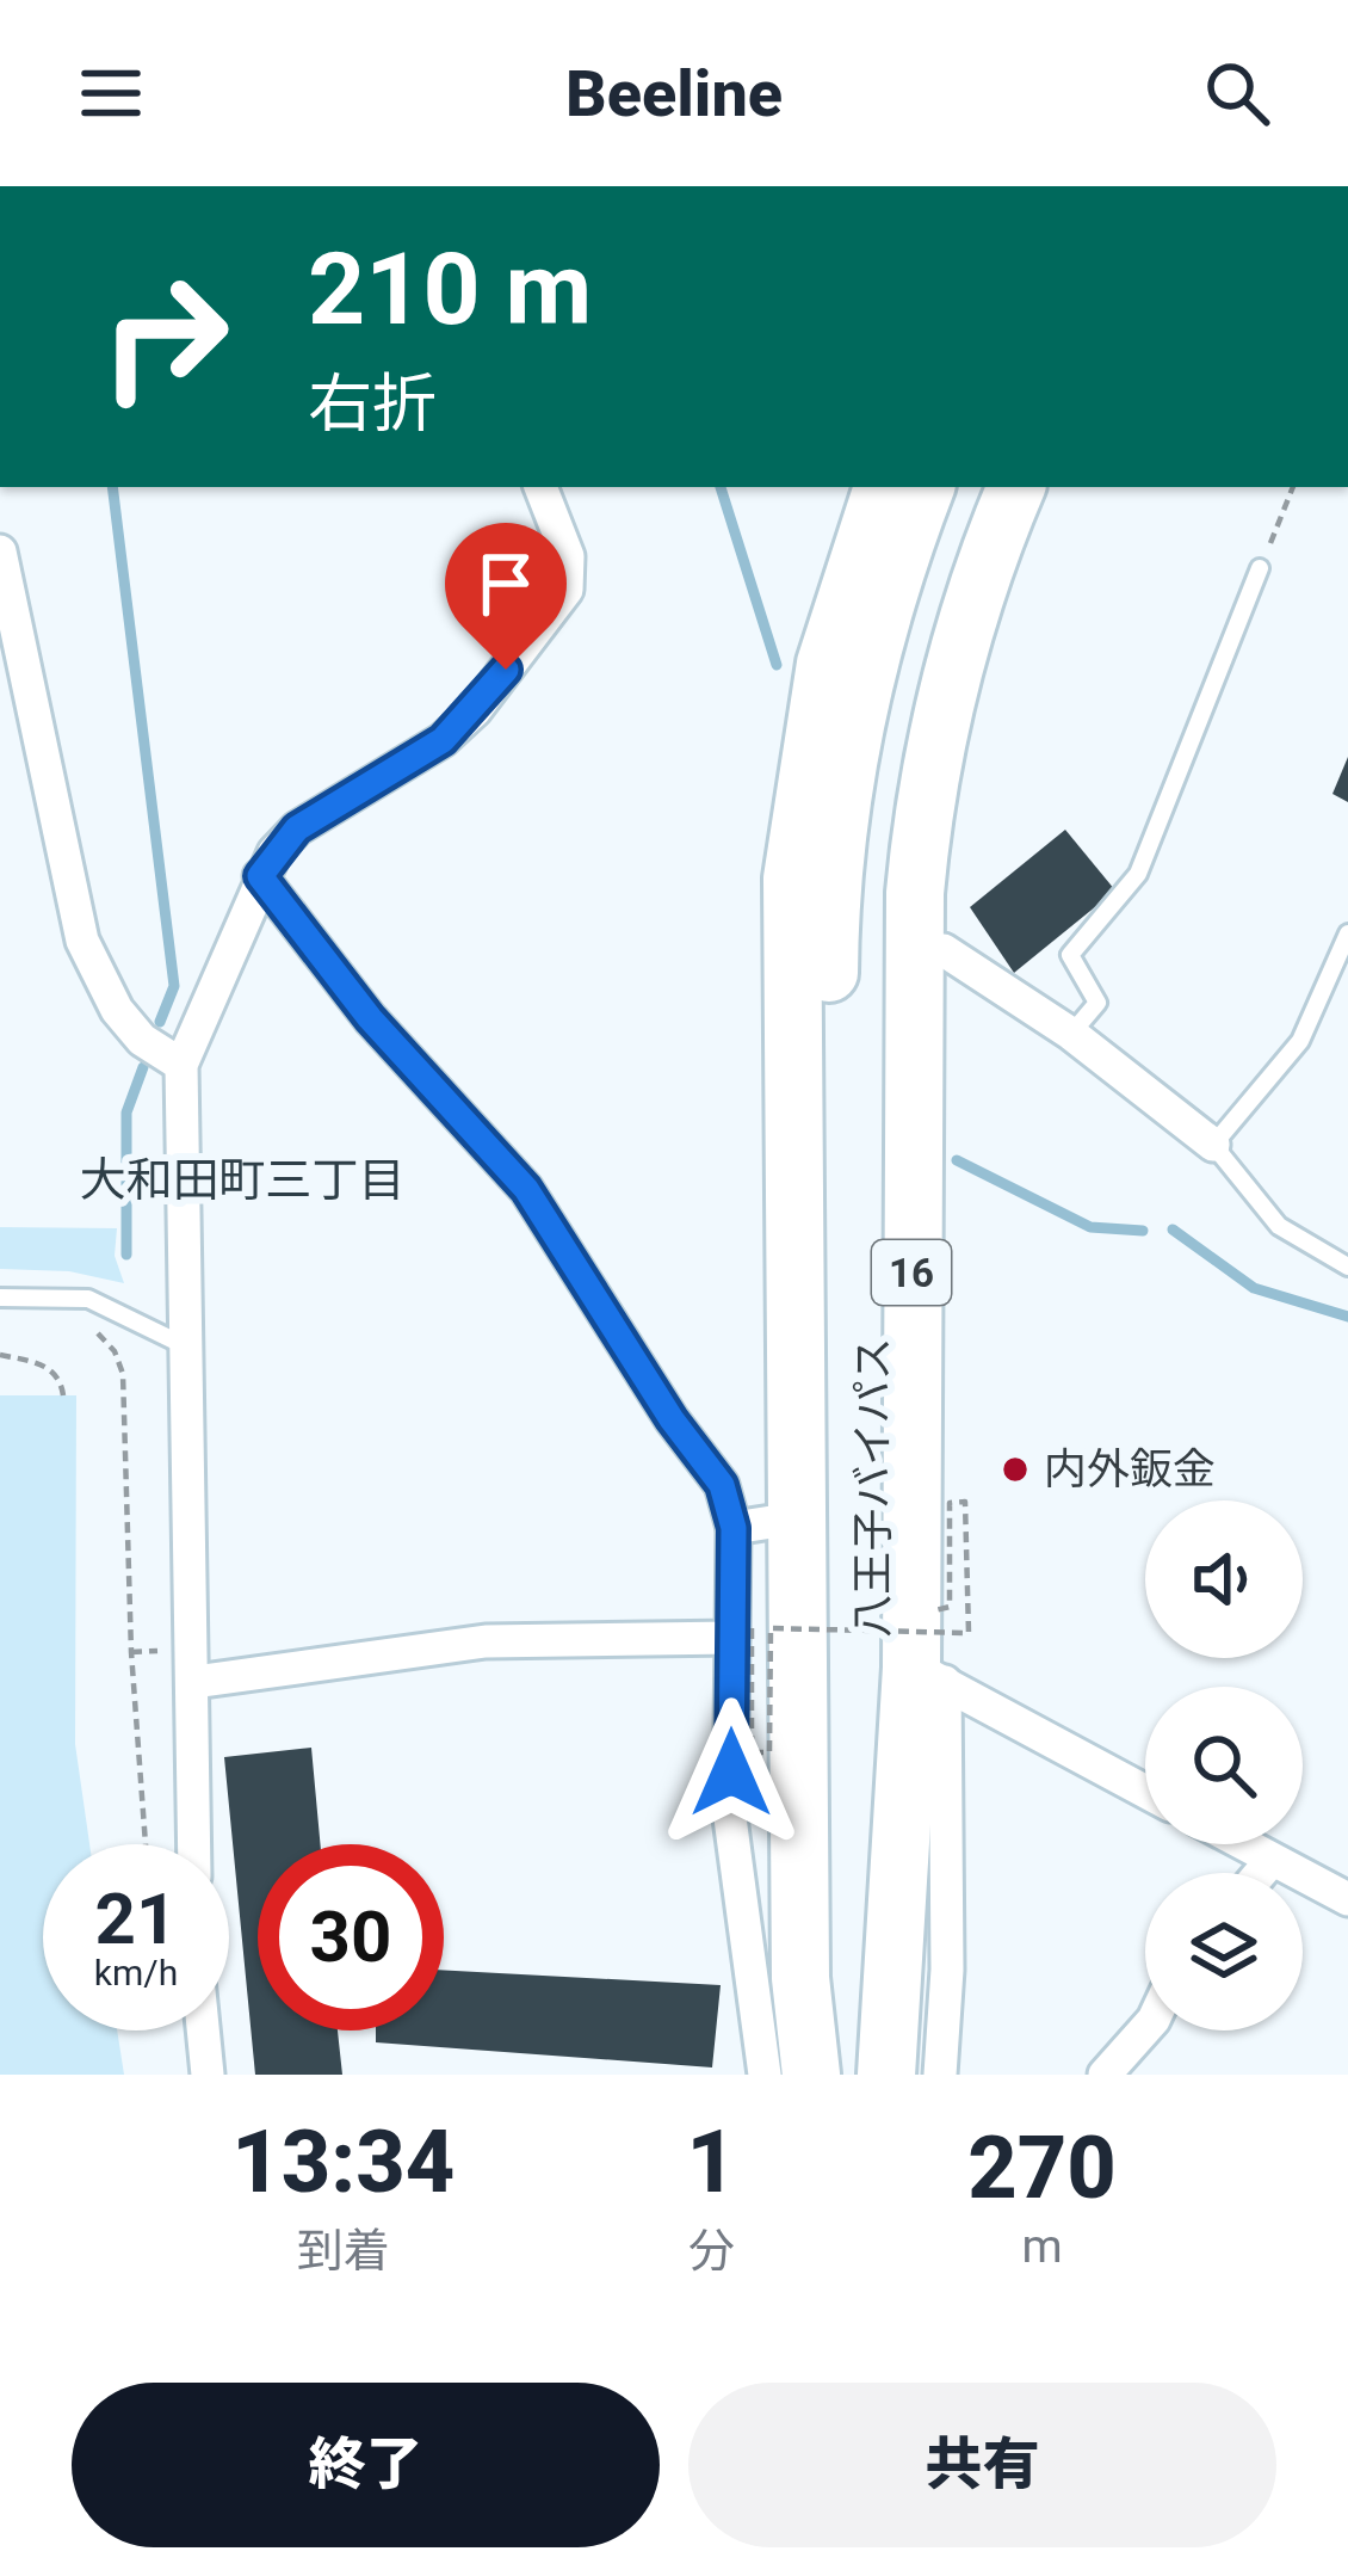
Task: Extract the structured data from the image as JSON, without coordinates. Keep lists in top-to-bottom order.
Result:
{
  "streets": {
    "highway": ["16", "八王子バイパス"]
  },
  "districts": ["大和田町三丁目"],
  "places": ["内外鈑金"],
  "page": {
    "header": "Beeline",
    "turn": ["210 m", "右折"],
    "speed": "21 km/h",
    "limit": "30",
    "eta": [
      "13:34",
      "到着",
      "1",
      "分",
      "270",
      "m"
    ],
    "buttons": ["終了", "共有"]
  }
}
